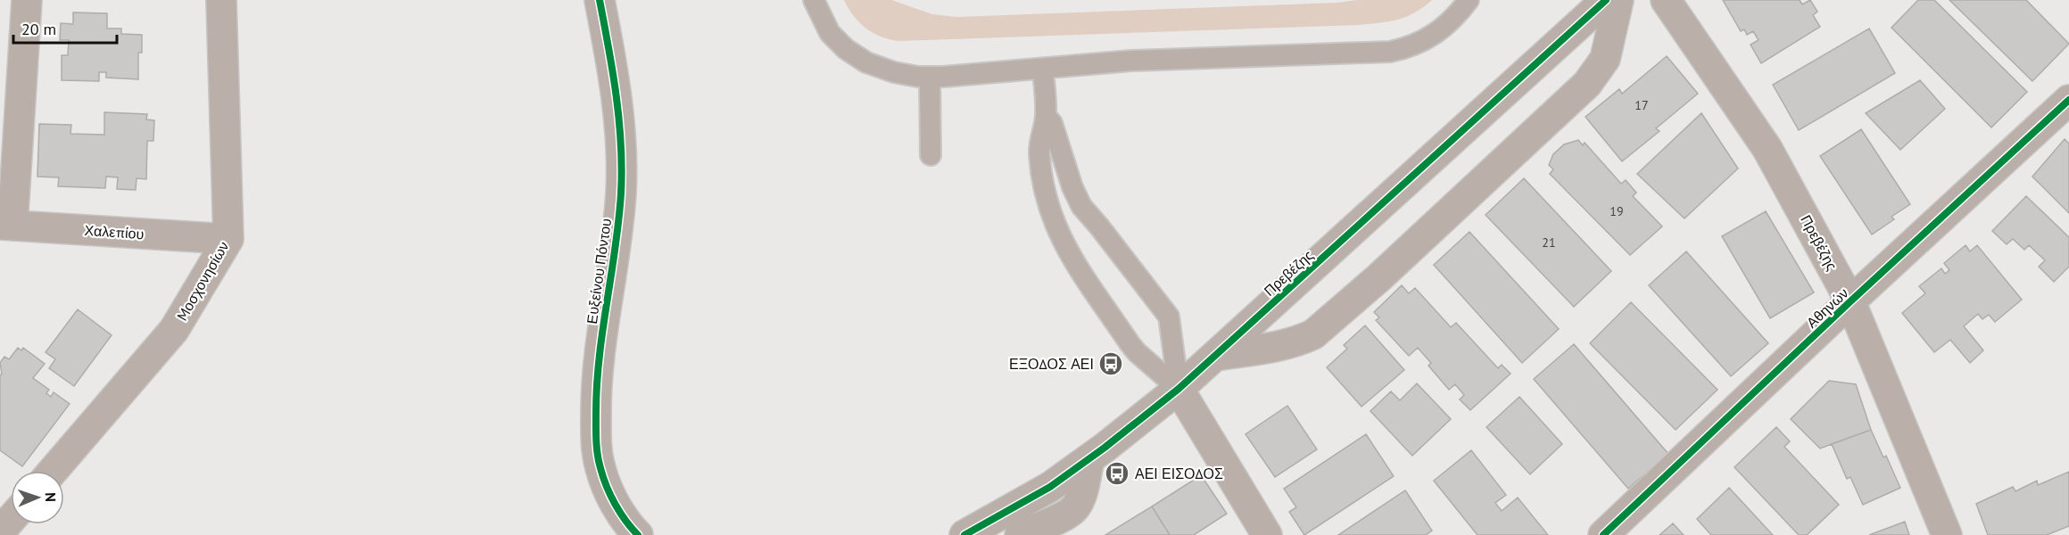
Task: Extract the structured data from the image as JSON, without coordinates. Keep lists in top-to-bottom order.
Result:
{
  "streets": {
    "street": [
      "Χαλεπίου",
      "Πρεβέζης",
      "Ευξείνου Πόντου",
      "Mοσχονησίων",
      "Αθηνών"
    ]
  },
  "crossings": [
    ["Χαλεπίου", "Mοσχονησίων"],
    ["Πρεβέζης", "Αθηνών"]
  ],
  "places": {
    "bus stop": ["ΕΞΟΔΟΣ ΑΕΙ", "ΑΕΙ ΕΙΣΟΔΟΣ"]
  },
  "house_numbers": ["17", "19", "21"],
  "scale_bar": "20 m",
  "north": "right"
}
